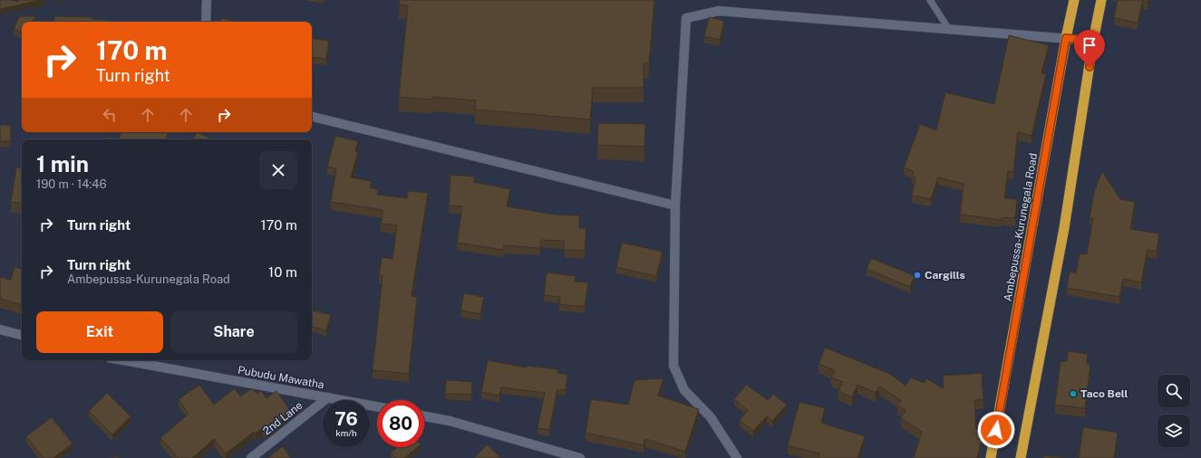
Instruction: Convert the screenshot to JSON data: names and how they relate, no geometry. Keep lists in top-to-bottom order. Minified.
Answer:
{"streets":{"highway":["Ambepussa-Kurunegala Road"],"street":["Pubudu Mawatha","2nd Lane"]},"crossings":[["Pubudu Mawatha","2nd Lane"]],"places":["Cargills","Taco Bell"],"page":{"turn":["170 m","Turn right"],"heading":["1 min","190 m · 14:46"],"list":[{"name":"Turn right","value":"170 m"},{"name":"Turn right","note":"Ambepussa-Kurunegala Road","value":"10 m"}],"buttons":["Exit","Share"],"speed":"76 km/h","limit":"80"}}
